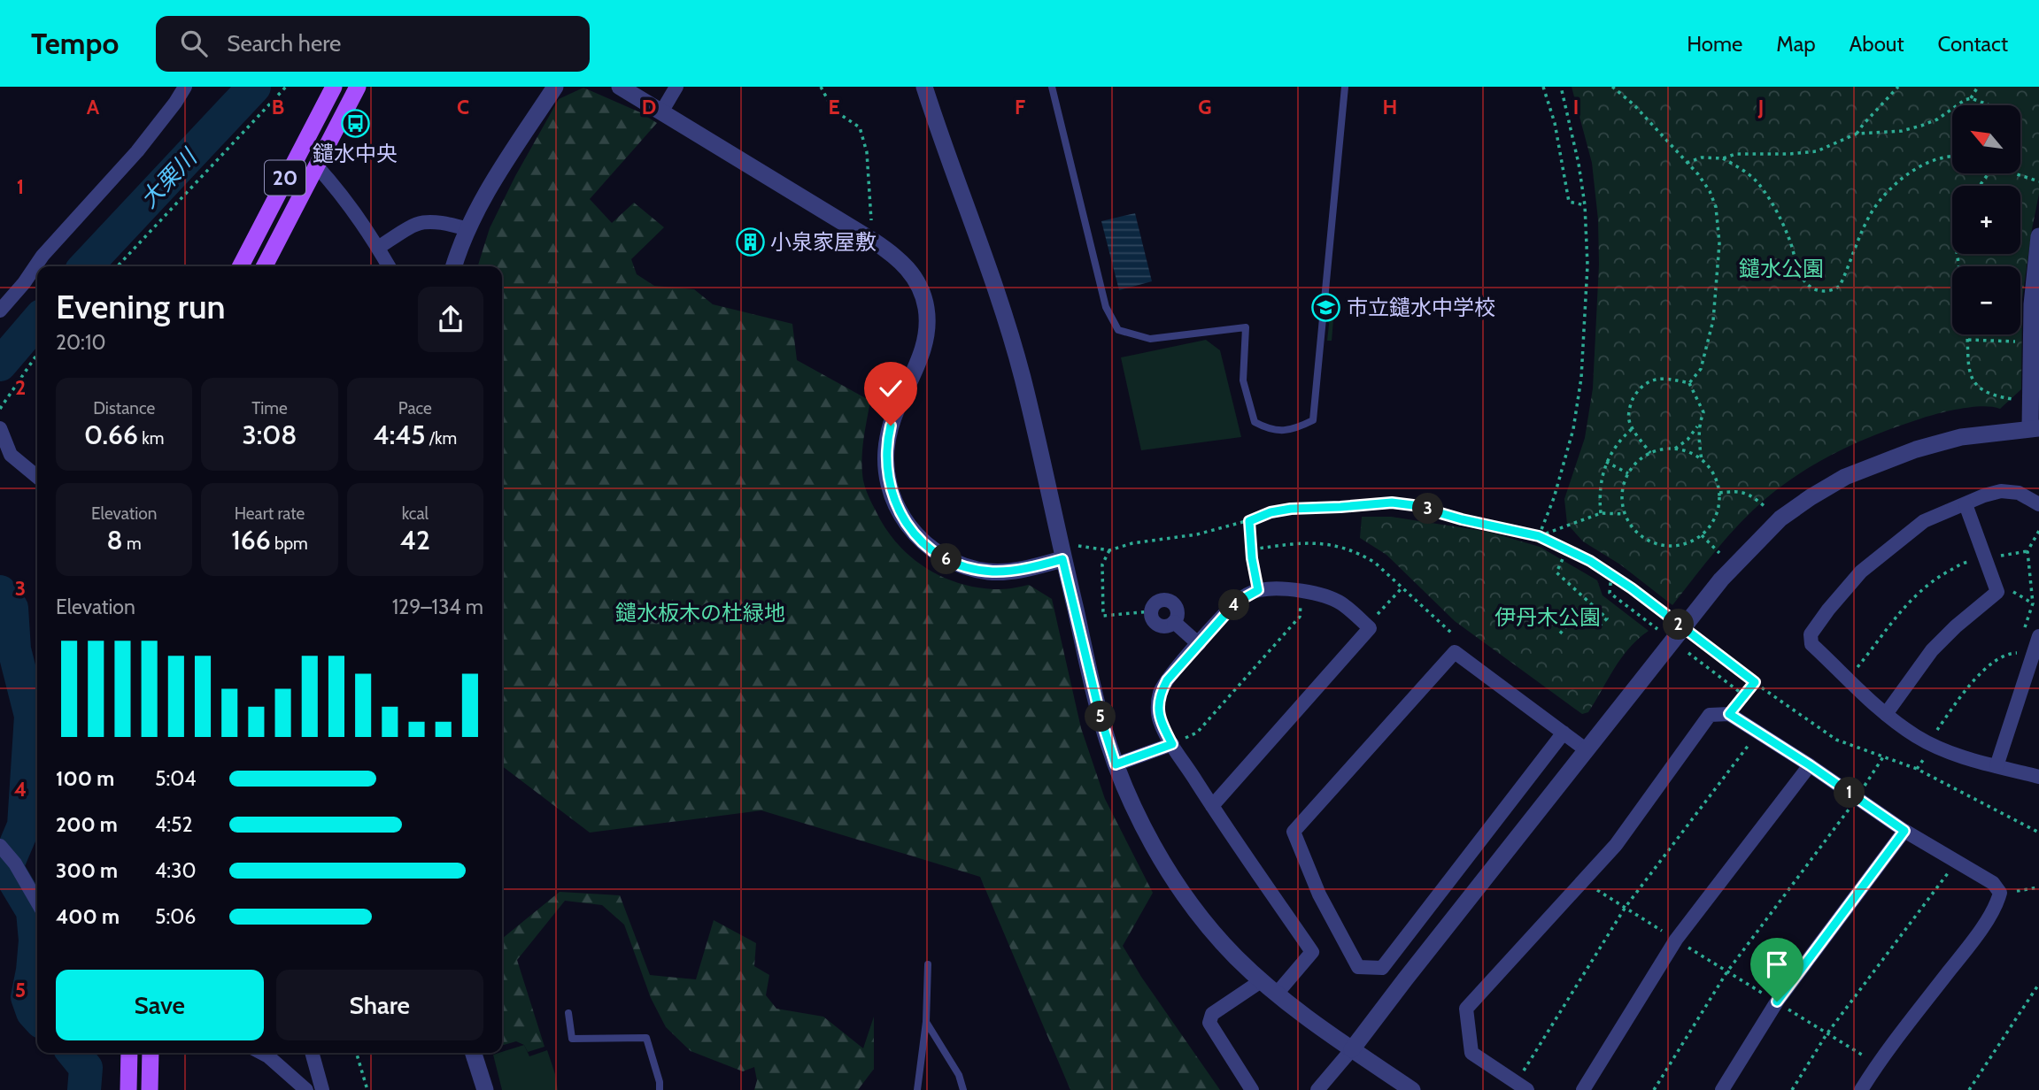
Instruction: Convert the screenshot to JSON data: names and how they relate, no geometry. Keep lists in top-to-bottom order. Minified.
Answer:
{"streets":{"main road":["20"]},"water":["大栗川"],"parks":["鑓水公園","鑓水板木の杜緑地","伊丹木公園"],"places":{"bus stop":["鑓水中央"],"building":["小泉家屋敷"],"school or university":["市立鑓水中学校"]},"north":"top left","page":{"header":"Tempo","search":"Search here","nav":["Home","Map","About","Contact"],"map_buttons":["+","−"],"heading":["Evening run","20:10"],"stats":[["Distance","0.66 km"],["Time","3:08"],["Pace","4:45 /km"],["Elevation","8 m"],["Heart rate","166 bpm"],["kcal","42"]],"pins":["3","6","4","2","5","1"],"chart":["Elevation","129–134 m"],"list":[{"name":"100 m","note":"5:04"},{"name":"200 m","note":"4:52"},{"name":"300 m","note":"4:30"},{"name":"400 m","note":"5:06"}],"buttons":["Save","Share"]},"grid":{"columns":["A","B","C","D","E","F","G","H","I","J"],"rows":["1","2","3","4","5"]}}
